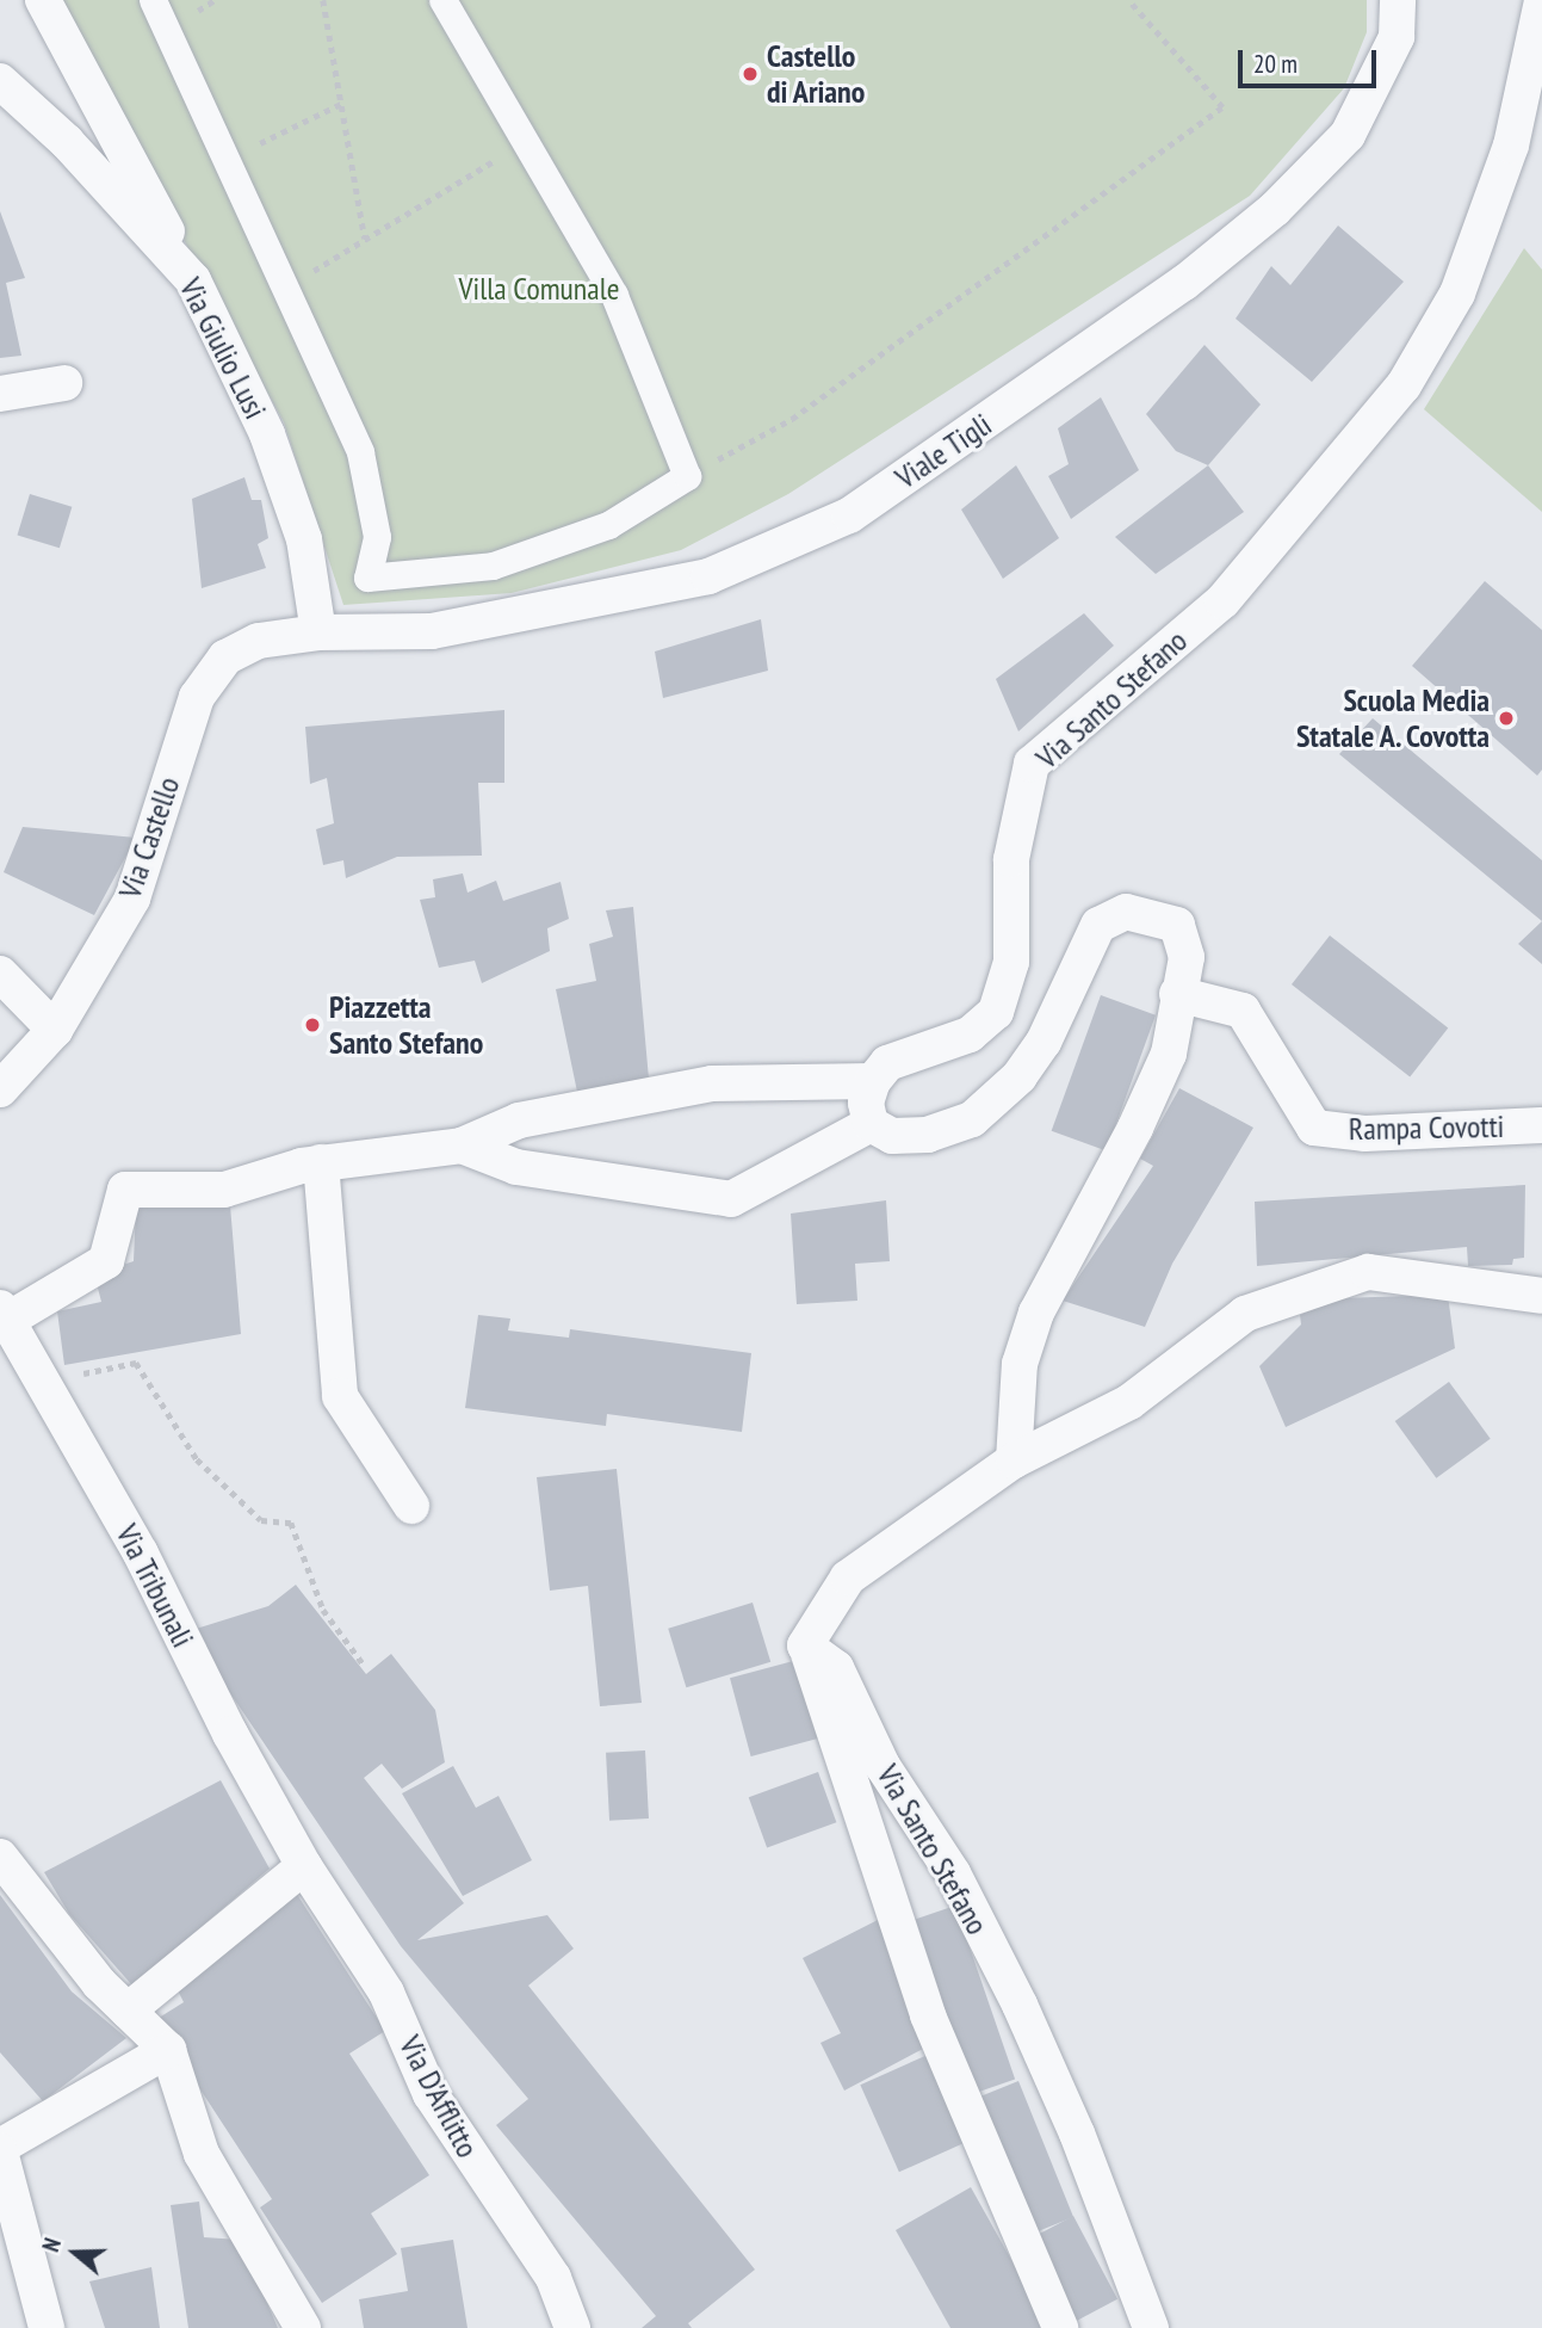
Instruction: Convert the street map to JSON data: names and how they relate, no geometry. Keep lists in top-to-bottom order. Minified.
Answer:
{"streets":{"street":["Via Giulio Lusi","Viale Tigli","Via Santo Stefano","Via Castello","Rampa Covotti","Via Tribunali","Via D'Afflitto"]},"crossings":[["Via Giulio Lusi","Viale Tigli"],["Via Giulio Lusi","Via Castello"],["Viale Tigli","Via Castello"],["Via Tribunali","Via D'Afflitto"]],"parks":["Villa Comunale"],"places":["Castello di Ariano","Scuola Media Statale A. Covotta","Piazzetta Santo Stefano"],"scale_bar":"20 m","north":"left"}
